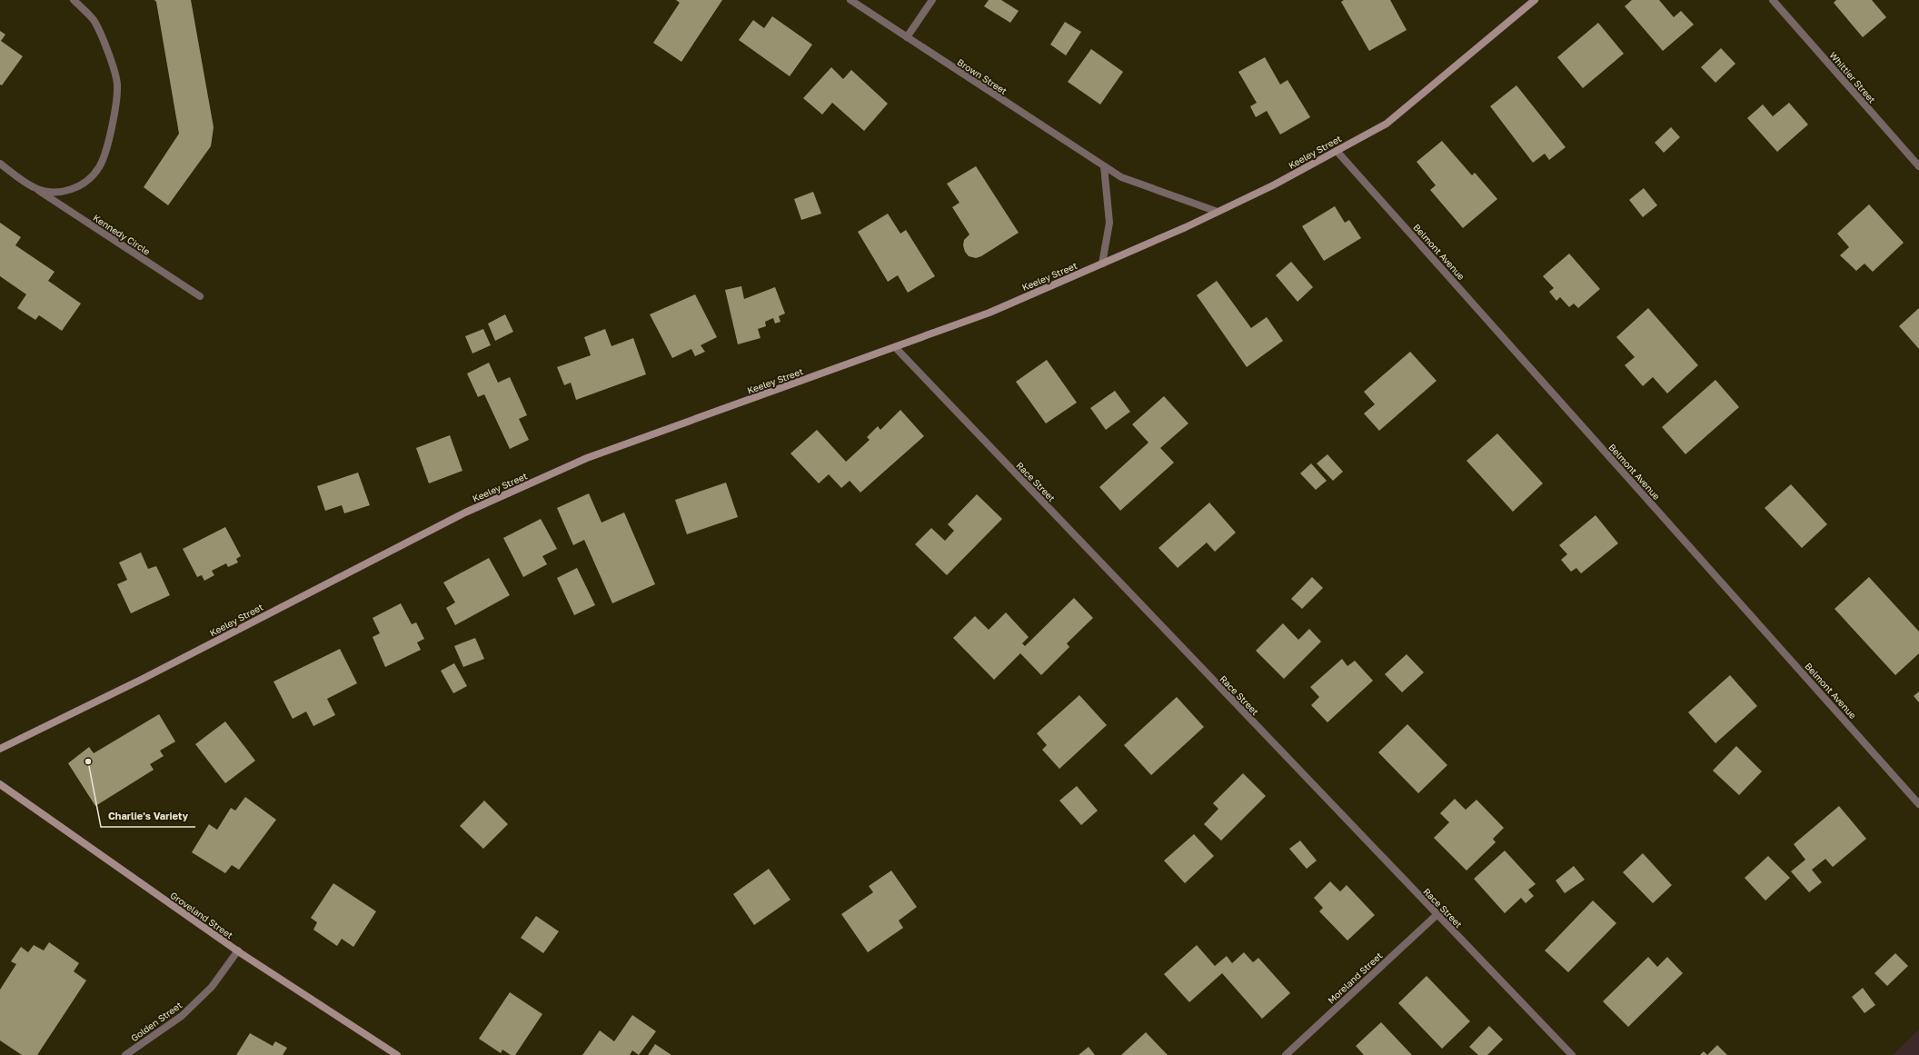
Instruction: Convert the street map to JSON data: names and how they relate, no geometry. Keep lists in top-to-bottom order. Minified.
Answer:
{"streets":{"street":["Brown Street","Whittier Street","Keeley Street","Kennedy Circle","Belmont Avenue","Race Street","Groveland Street","Moreland Street","Golden Street"]},"crossings":[["Brown Street","Keeley Street"],["Keeley Street","Belmont Avenue"],["Keeley Street","Race Street"],["Race Street","Moreland Street"],["Groveland Street","Golden Street"]],"places":["Charlie's Variety"]}
